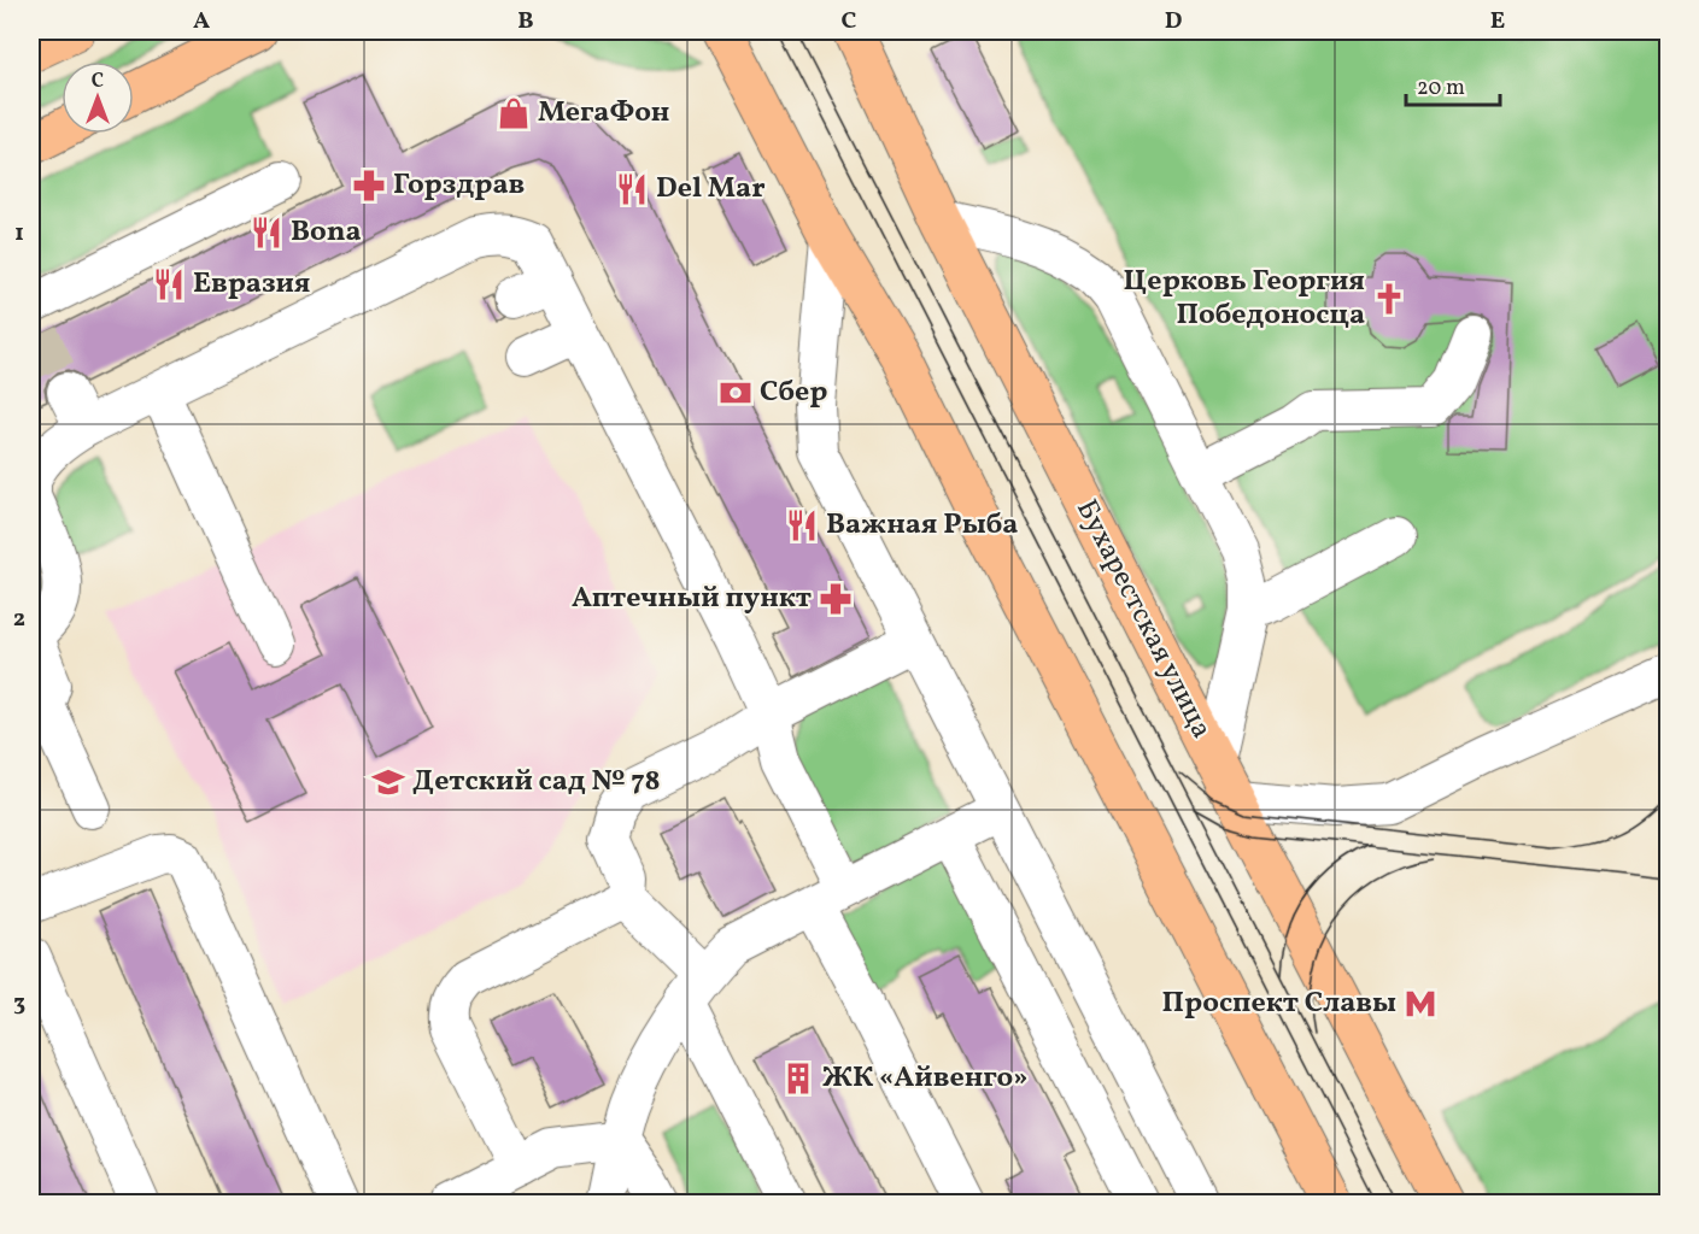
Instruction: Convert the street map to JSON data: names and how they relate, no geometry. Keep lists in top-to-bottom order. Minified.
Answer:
{"streets":{"main road":["Бухарестская улица"]},"places":{"shop":["МегаФон"],"pharmacy":["Горздрав","Аптечный пункт"],"restaurant":["Del Mar","Bona","Евразия","Важная Рыба"],"church":["Церковь Георгия Победоносца"],"bank":["Сбер"],"school or university":["Детский сад № 78"],"metro station":["Проспект Славы"],"building":["ЖК «Айвенго»"]},"scale_bar":"20 m","north":"top","grid":{"columns":["A","B","C","D","E"],"rows":["1","2","3"]}}
